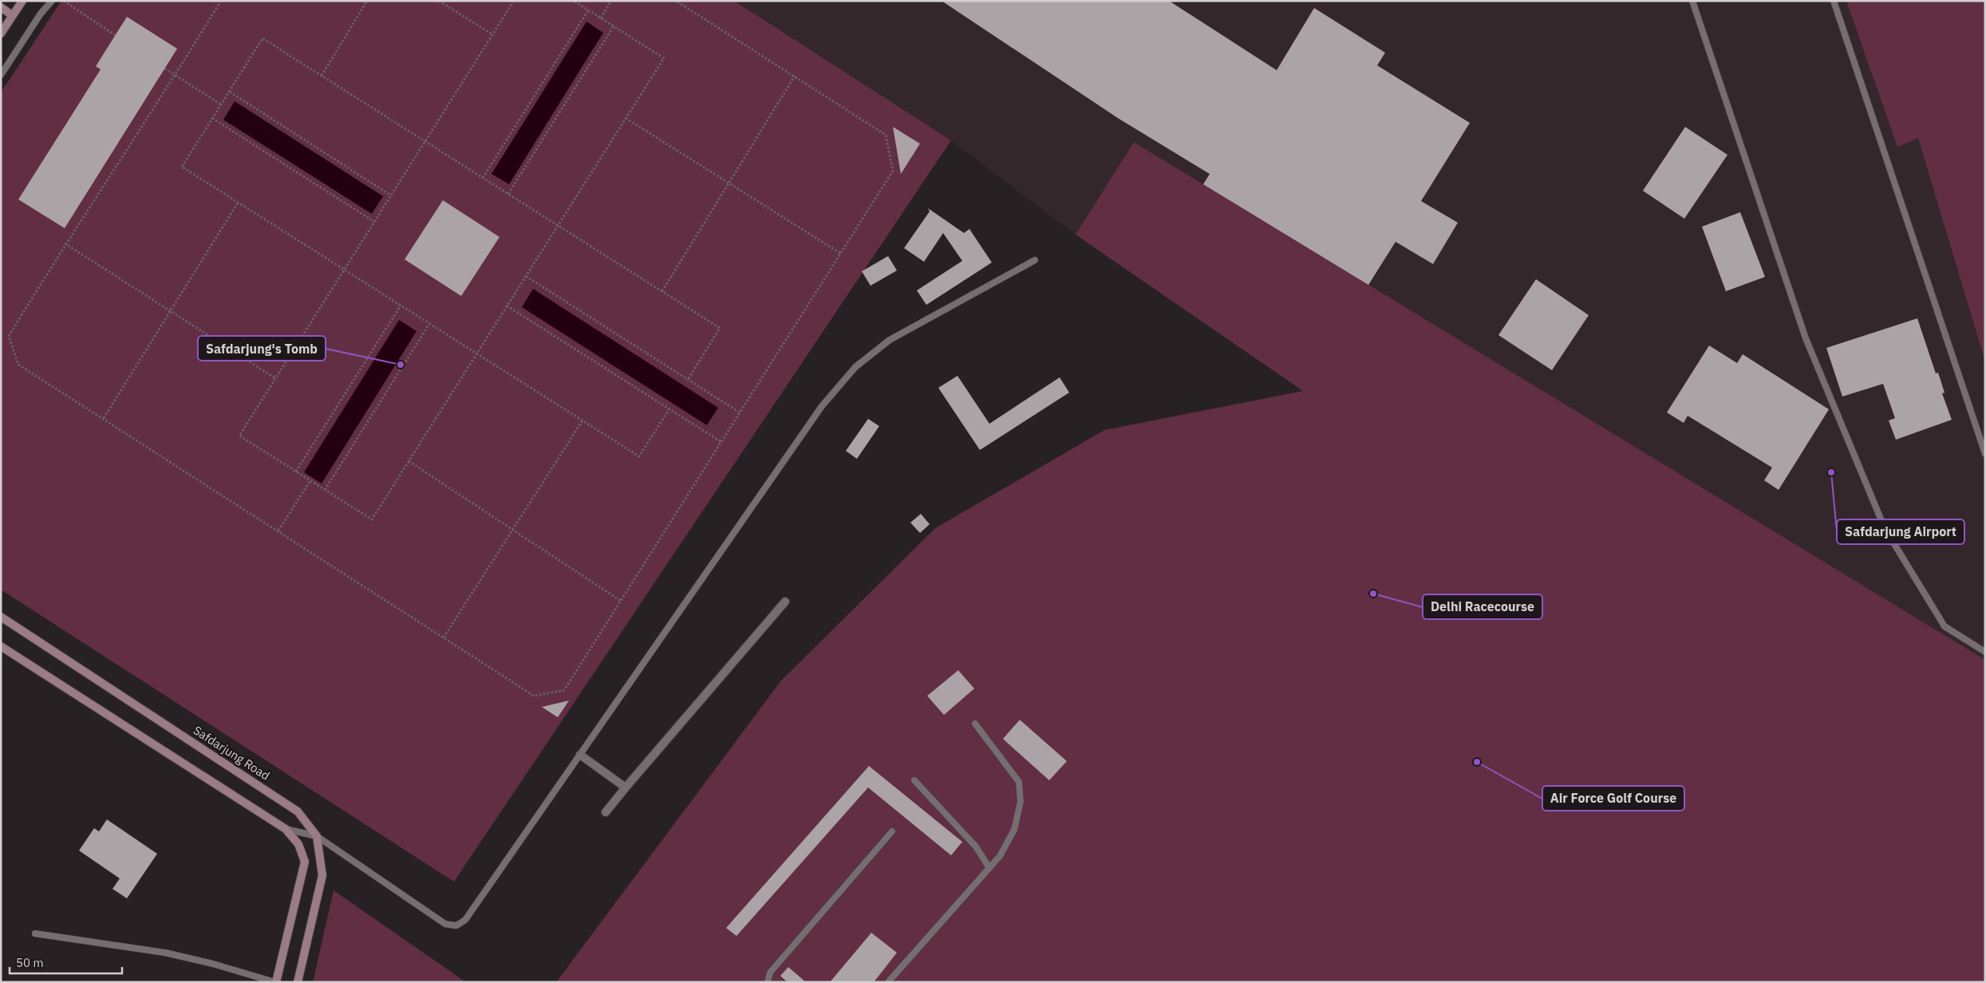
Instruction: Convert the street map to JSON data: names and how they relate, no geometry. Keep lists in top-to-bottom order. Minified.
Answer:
{"streets":{"main road":["Safdarjung Road"]},"places":["Safdarjung's Tomb","Safdarjung Airport","Delhi Racecourse","Air Force Golf Course"],"scale_bar":"50 m"}
